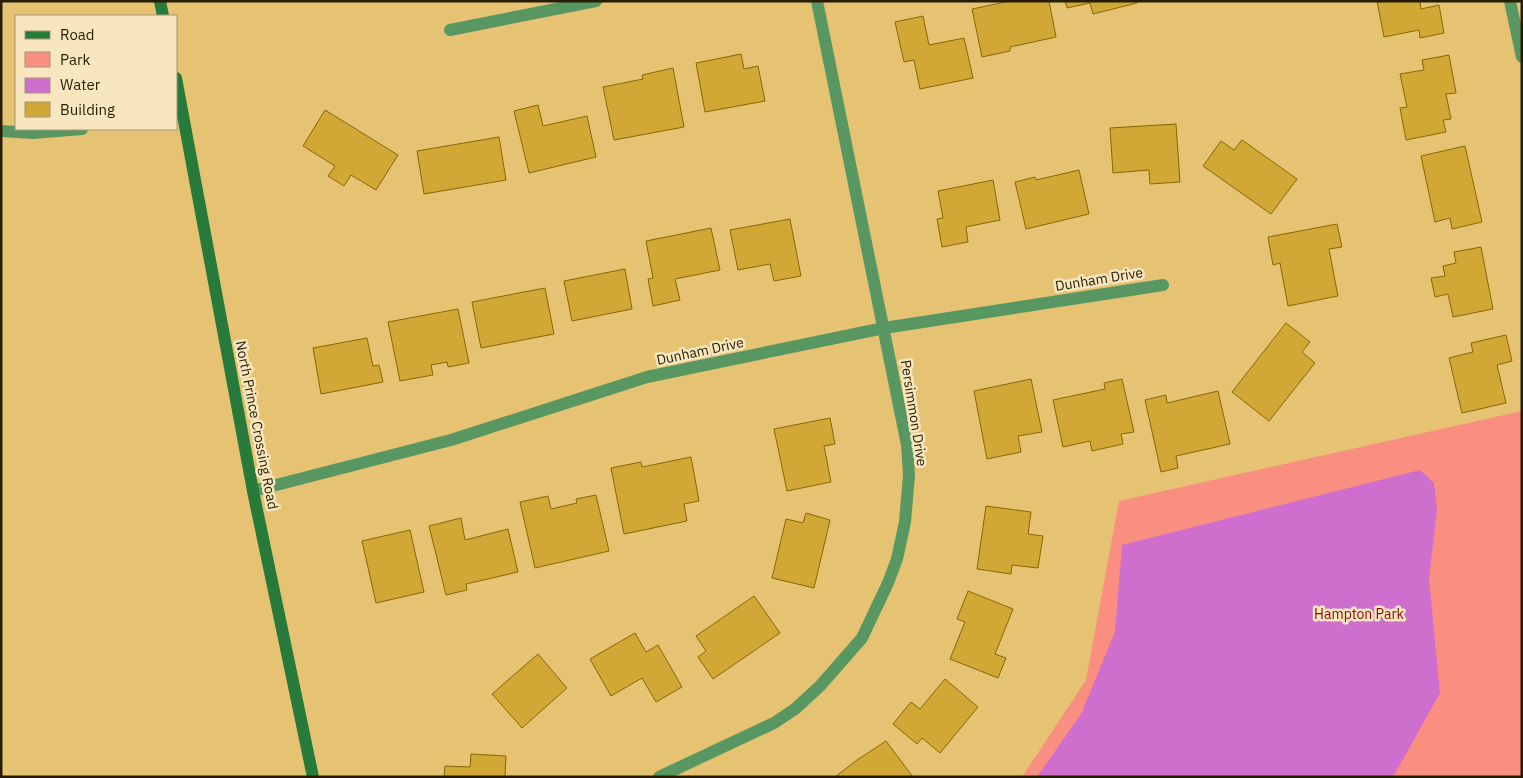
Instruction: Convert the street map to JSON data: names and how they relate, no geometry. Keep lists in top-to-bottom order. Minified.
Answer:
{"streets":{"street":["Dunham Drive","Persimmon Drive","North Prince Crossing Road"]},"crossings":[["Dunham Drive","Persimmon Drive"],["Dunham Drive","North Prince Crossing Road"]],"parks":["Hampton Park"],"legend":["Road","Park","Water","Building"]}
